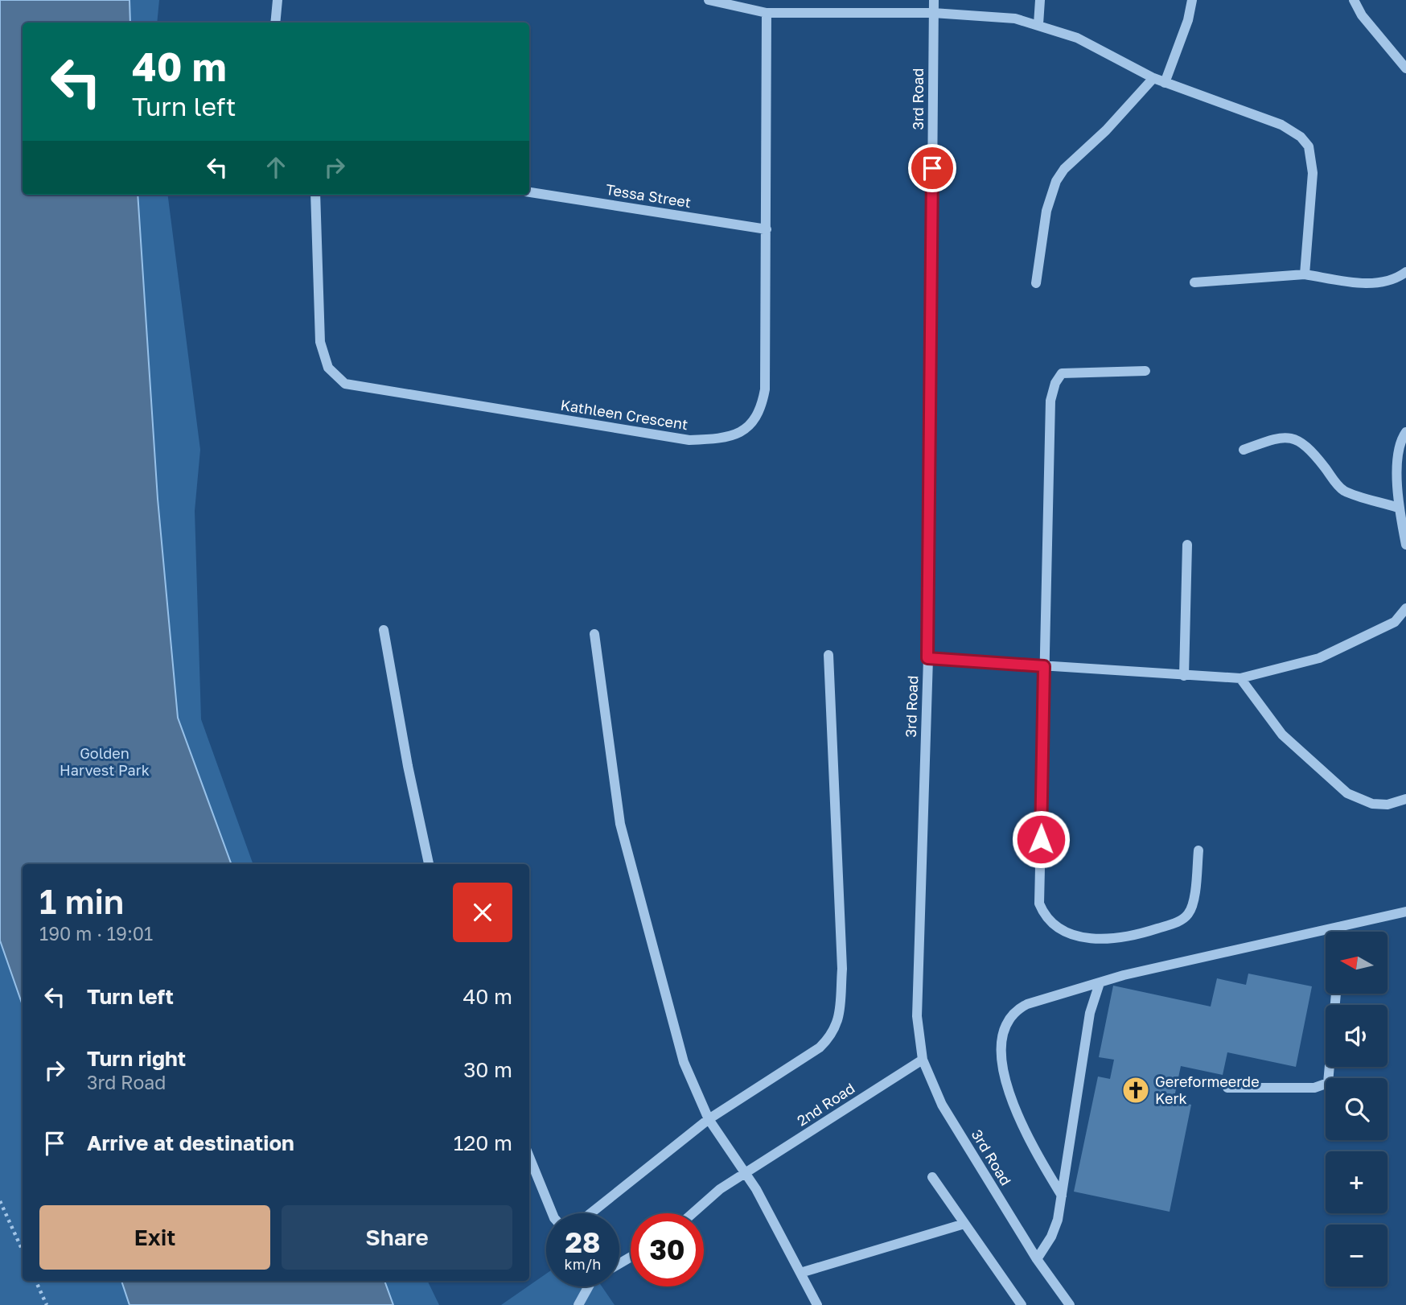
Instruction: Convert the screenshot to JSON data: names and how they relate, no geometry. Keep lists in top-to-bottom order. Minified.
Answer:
{"streets":{"street":["3rd Road","Tessa Street","Kathleen Crescent","2nd Road"]},"crossings":[["3rd Road","2nd Road"],["Tessa Street","Kathleen Crescent"]],"parks":["Golden Harvest Park"],"places":{"church":["Gereformeerde Kerk"]},"north":"left","page":{"turn":["40 m","Turn left"],"heading":["1 min","190 m · 19:01"],"map_buttons":["+","−"],"list":[{"name":"Turn left","value":"40 m"},{"name":"Turn right","note":"3rd Road","value":"30 m"},{"name":"Arrive at destination","value":"120 m"}],"buttons":["Exit","Share"],"speed":"28 km/h","limit":"30"}}
